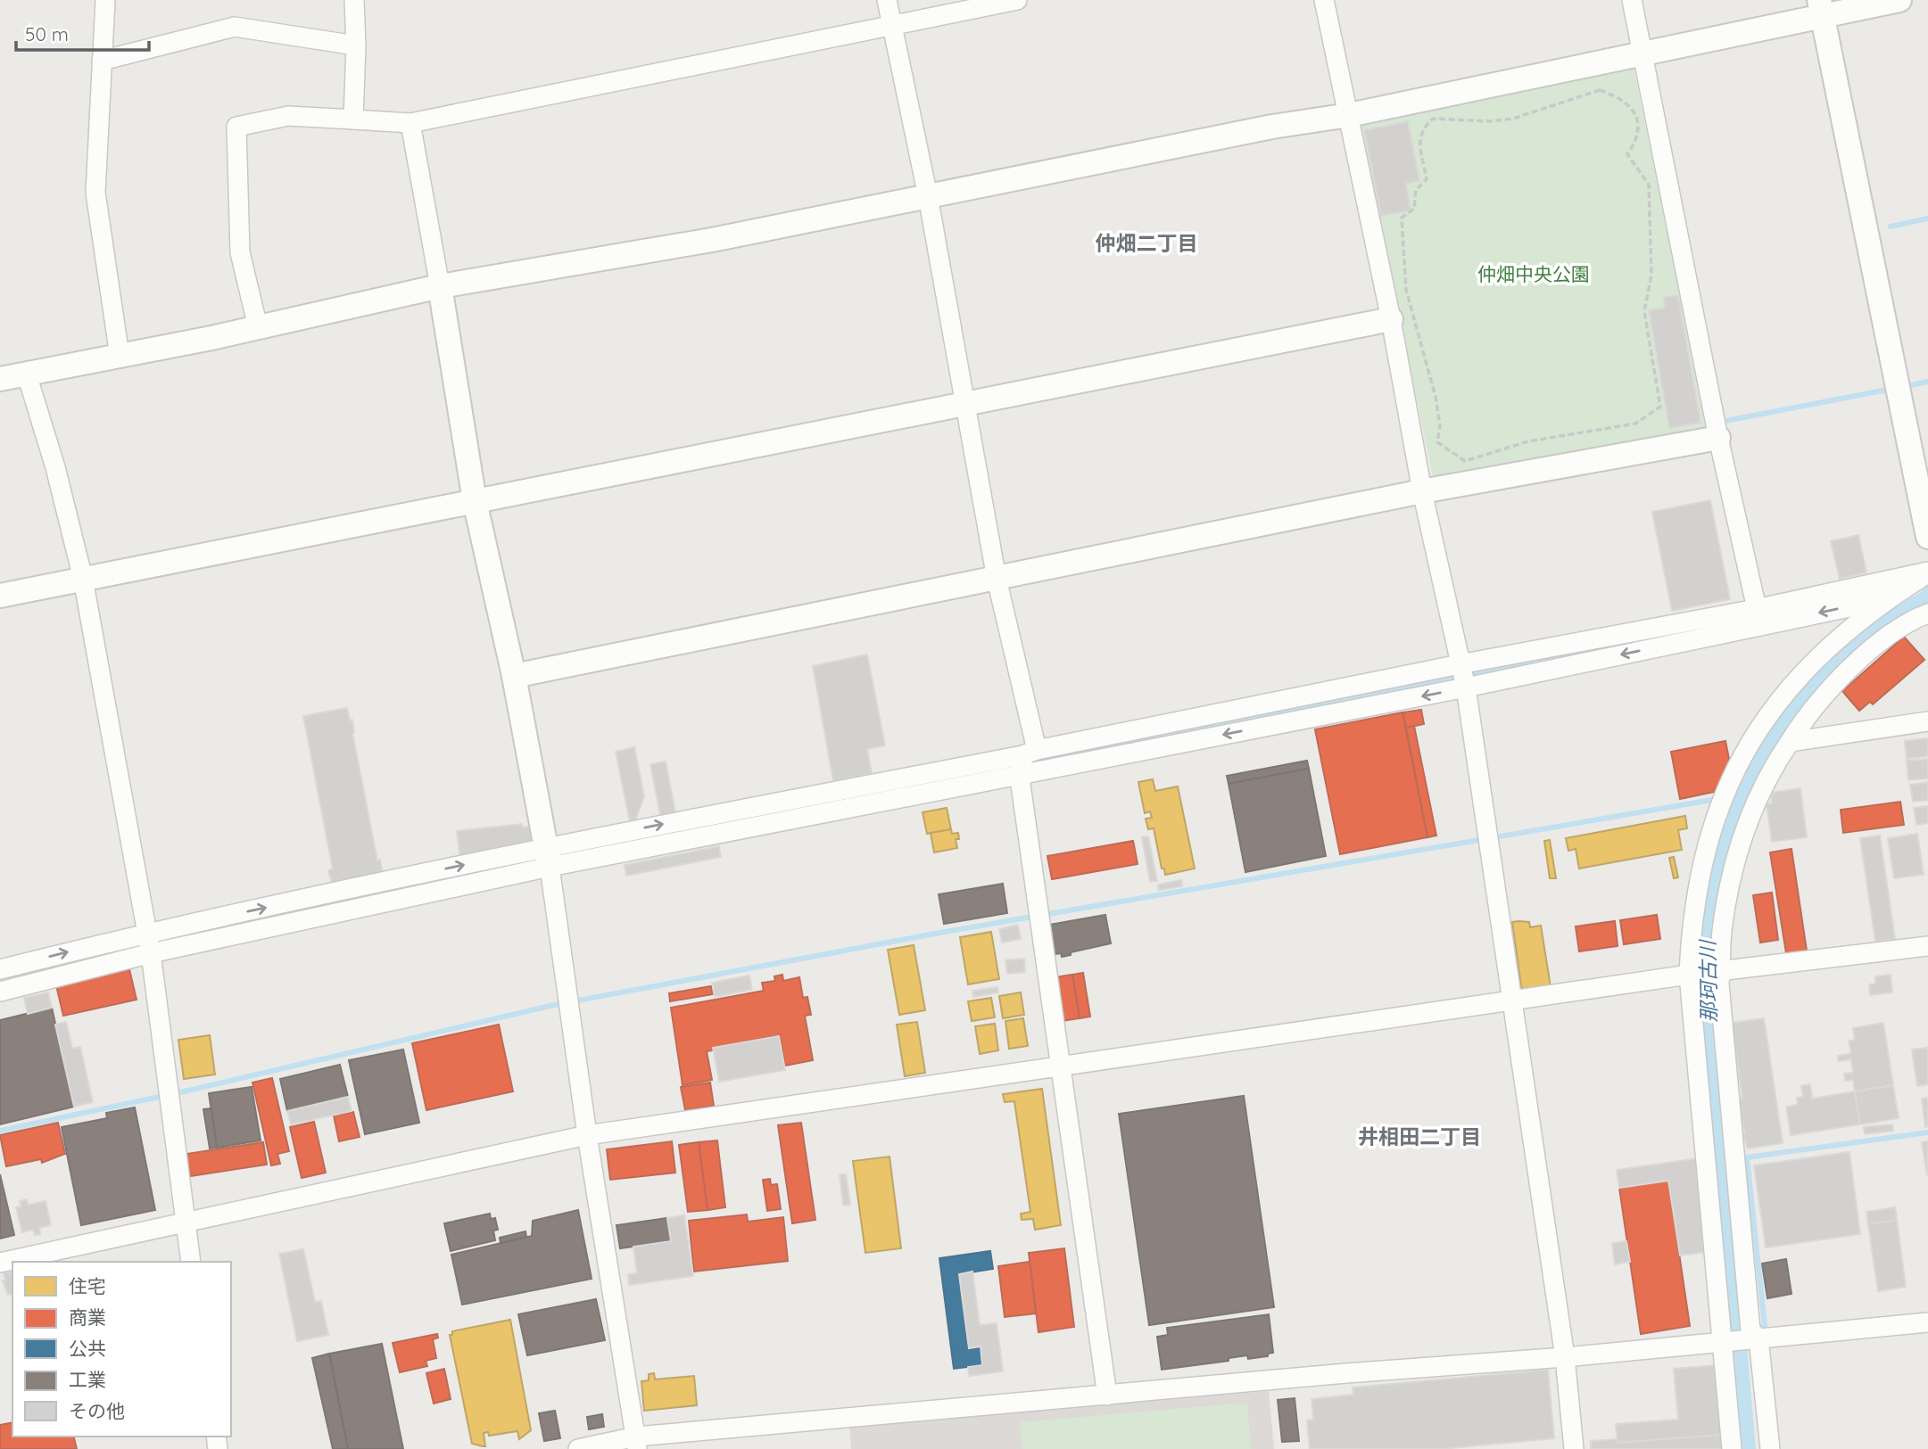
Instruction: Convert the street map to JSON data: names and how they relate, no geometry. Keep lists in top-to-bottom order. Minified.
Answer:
{"districts":["仲畑二丁目","井相田二丁目"],"water":["那珂古川"],"parks":["仲畑中央公園"],"legend":["住宅","商業","公共","工業","その他"],"scale_bar":"50 m"}
